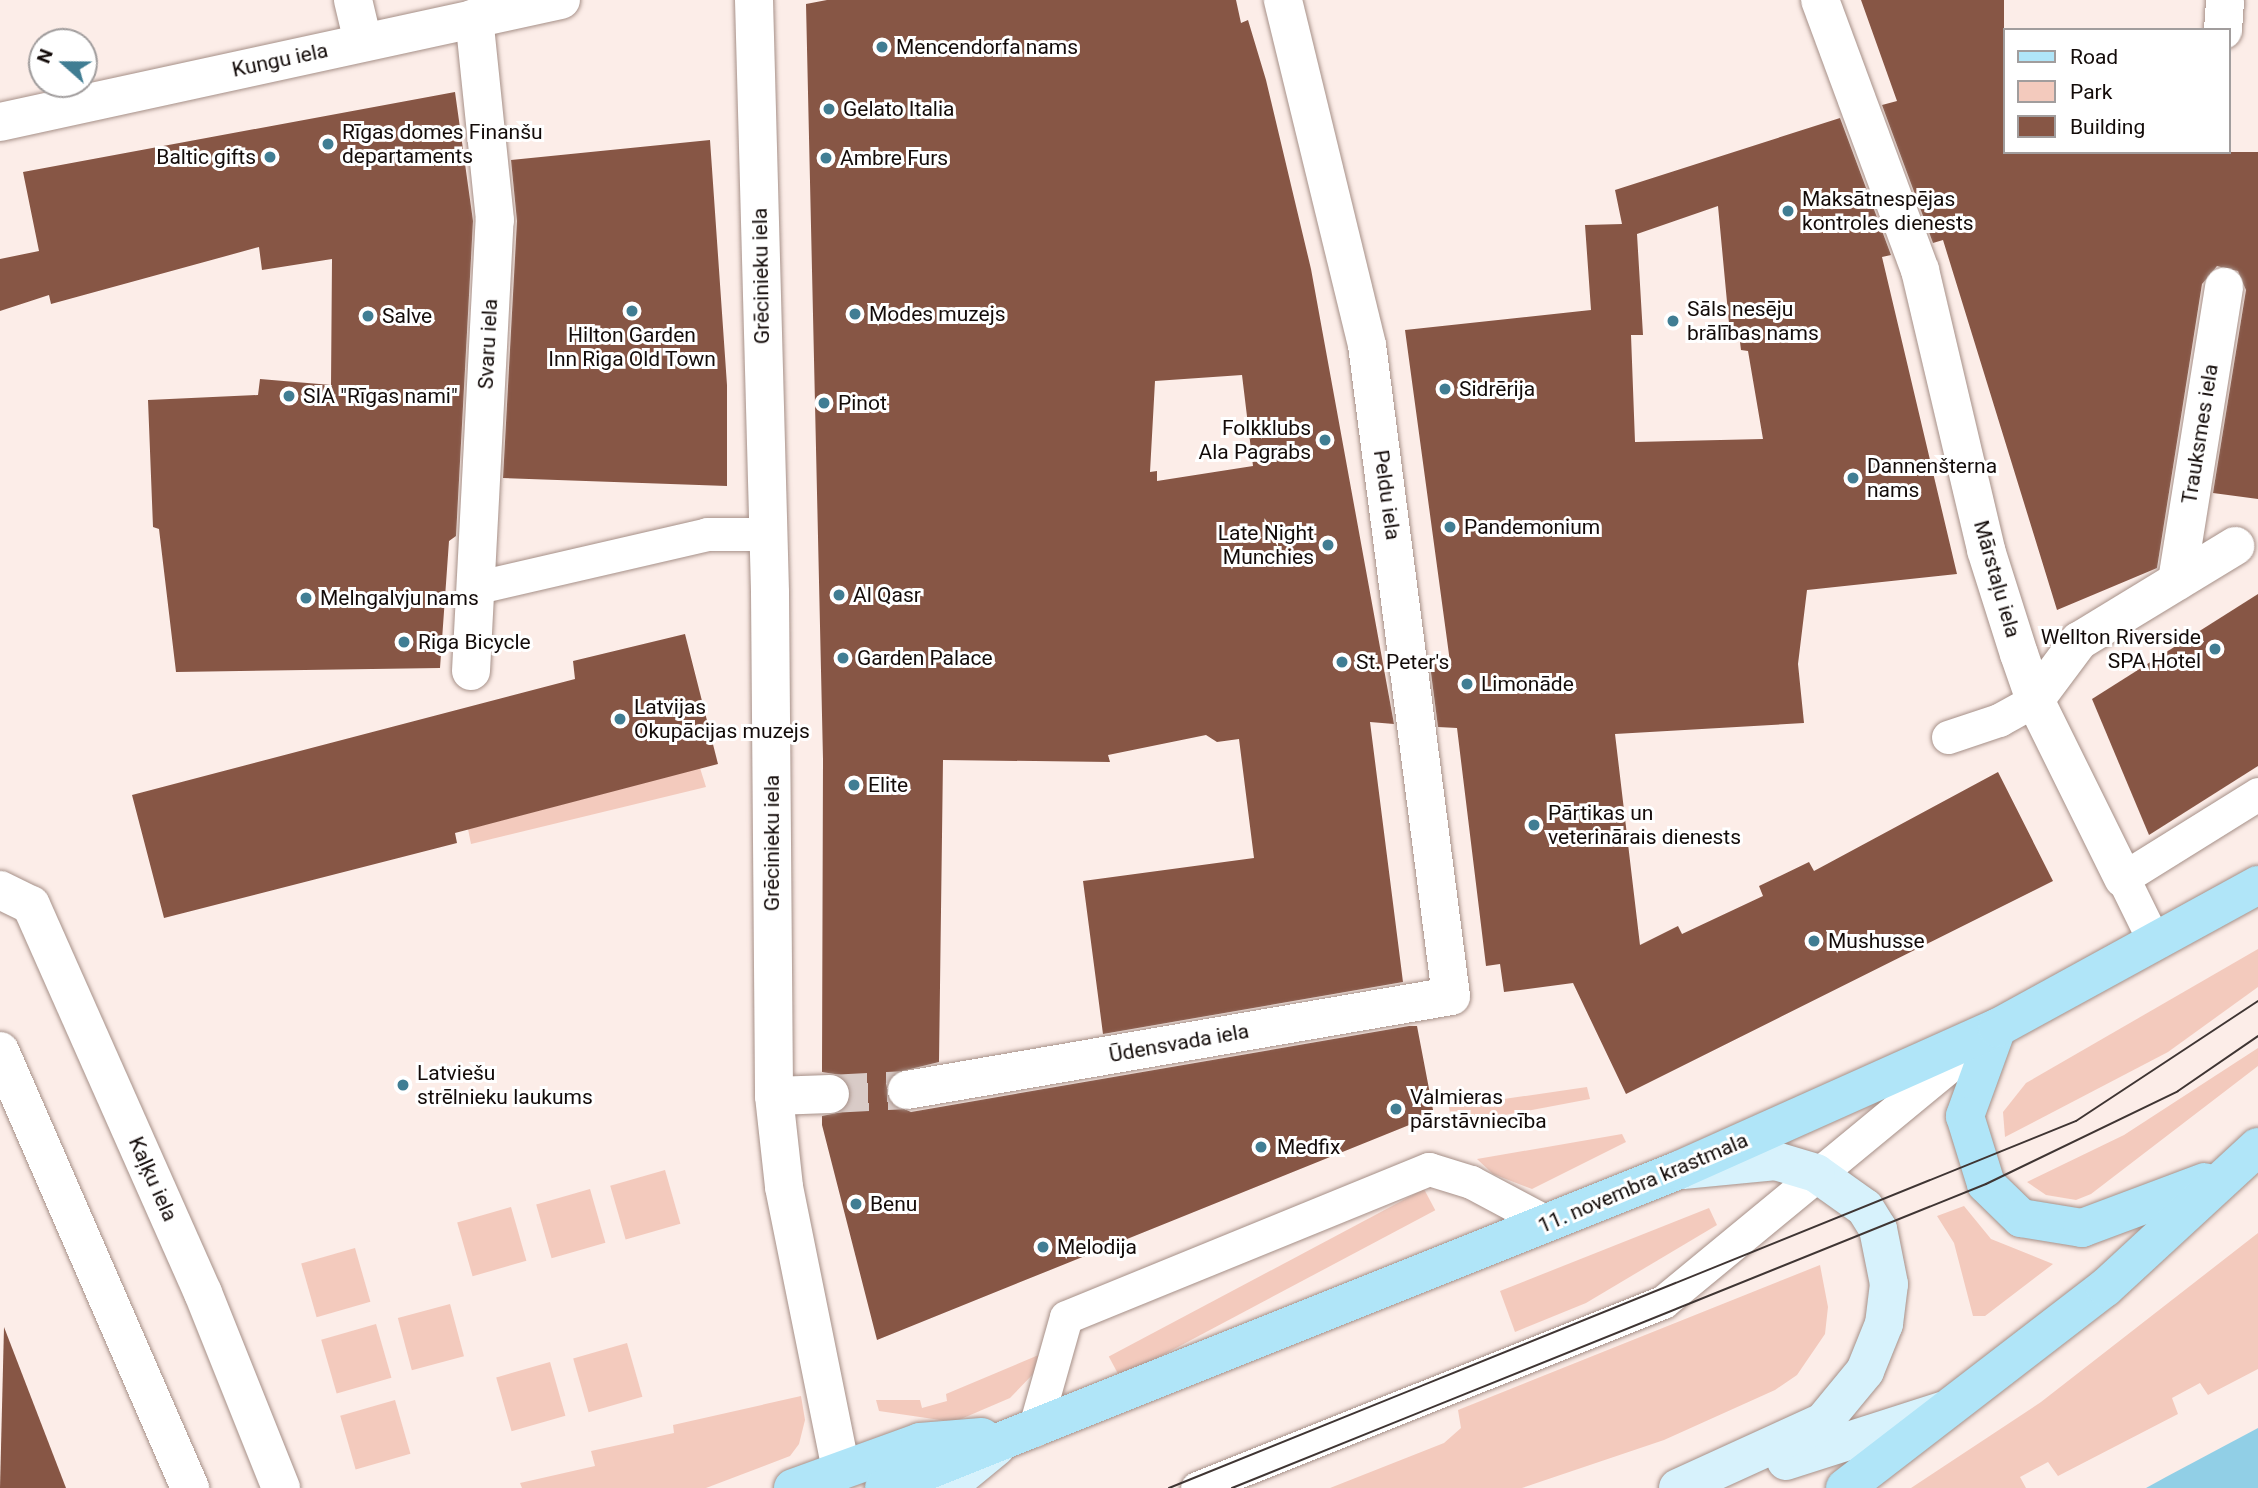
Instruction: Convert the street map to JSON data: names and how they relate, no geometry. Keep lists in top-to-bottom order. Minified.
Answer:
{"streets":{"main road":["11. novembra krastmala"],"street":["Kungu iela","Grēcinieku iela","Svaru iela","Trauksmes iela","Peldu iela","Mārstaļu iela","Ūdensvada iela","Kaļķu iela"]},"crossings":[["Kungu iela","Svaru iela"],["Grēcinieku iela","11. novembra krastmala"],["Peldu iela","Ūdensvada iela"],["Mārstaļu iela","11. novembra krastmala"]],"places":["Mencendorfa nams","Gelato Italia","Rīgas domes Finanšu departaments","Baltic gifts","Ambre Furs","Maksātnespējas kontroles dienests","Hilton Garden Inn Riga Old Town","Modes muzejs","Salve","Sāls nesēju brālības nams","Sidrērija","SIA \"Rīgas nami\"","Pinot","Folkklubs Ala Pagrabs","Dannenšterna nams","Pandemonium","Late Night Munchies","Al Qasr","Melngalvju nams","Riga Bicycle","Wellton Riverside SPA Hotel","Garden Palace","St. Peter's","Limonāde","Latvijas Okupācijas muzejs","Elite","Pārtikas un veterinārais dienests","Mushusse","Latviešu strēlnieku laukums","Valmieras pārstāvniecība","Medfix","Benu","Melodija"],"legend":["Road","Park","Building"],"north":"left"}
